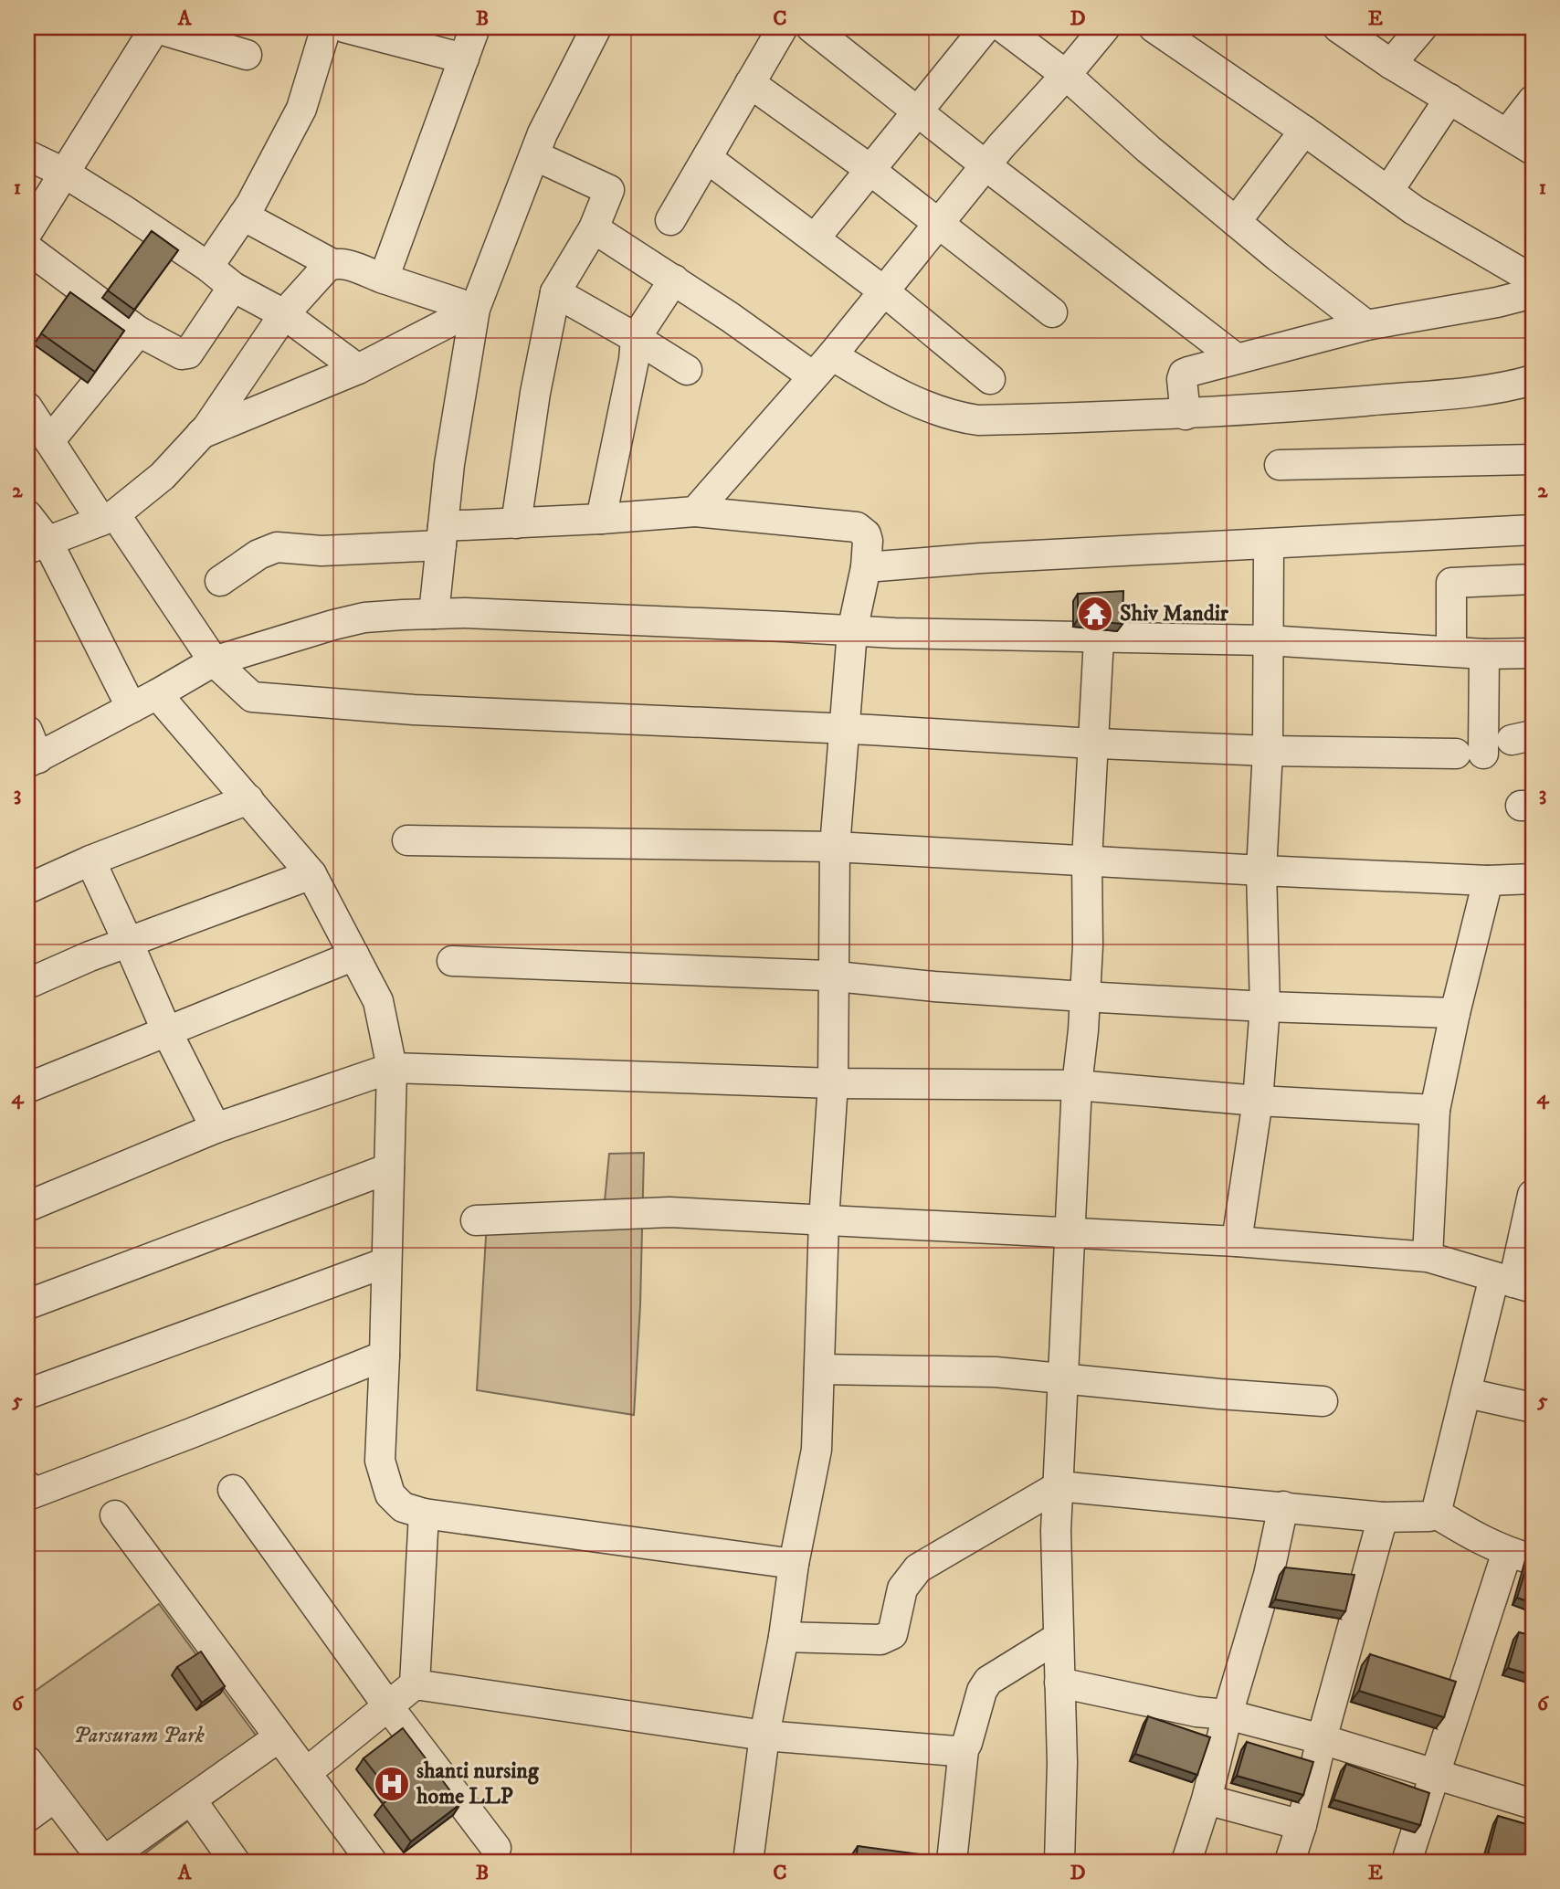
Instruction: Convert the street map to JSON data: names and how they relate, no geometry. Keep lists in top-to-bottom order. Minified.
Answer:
{"parks":["Parsuram Park"],"places":{"temple":["Shiv Mandir"],"hospital":["shanti nursing home LLP"]},"grid":{"columns":["A","B","C","D","E"],"rows":["1","2","3","4","5","6"]}}
